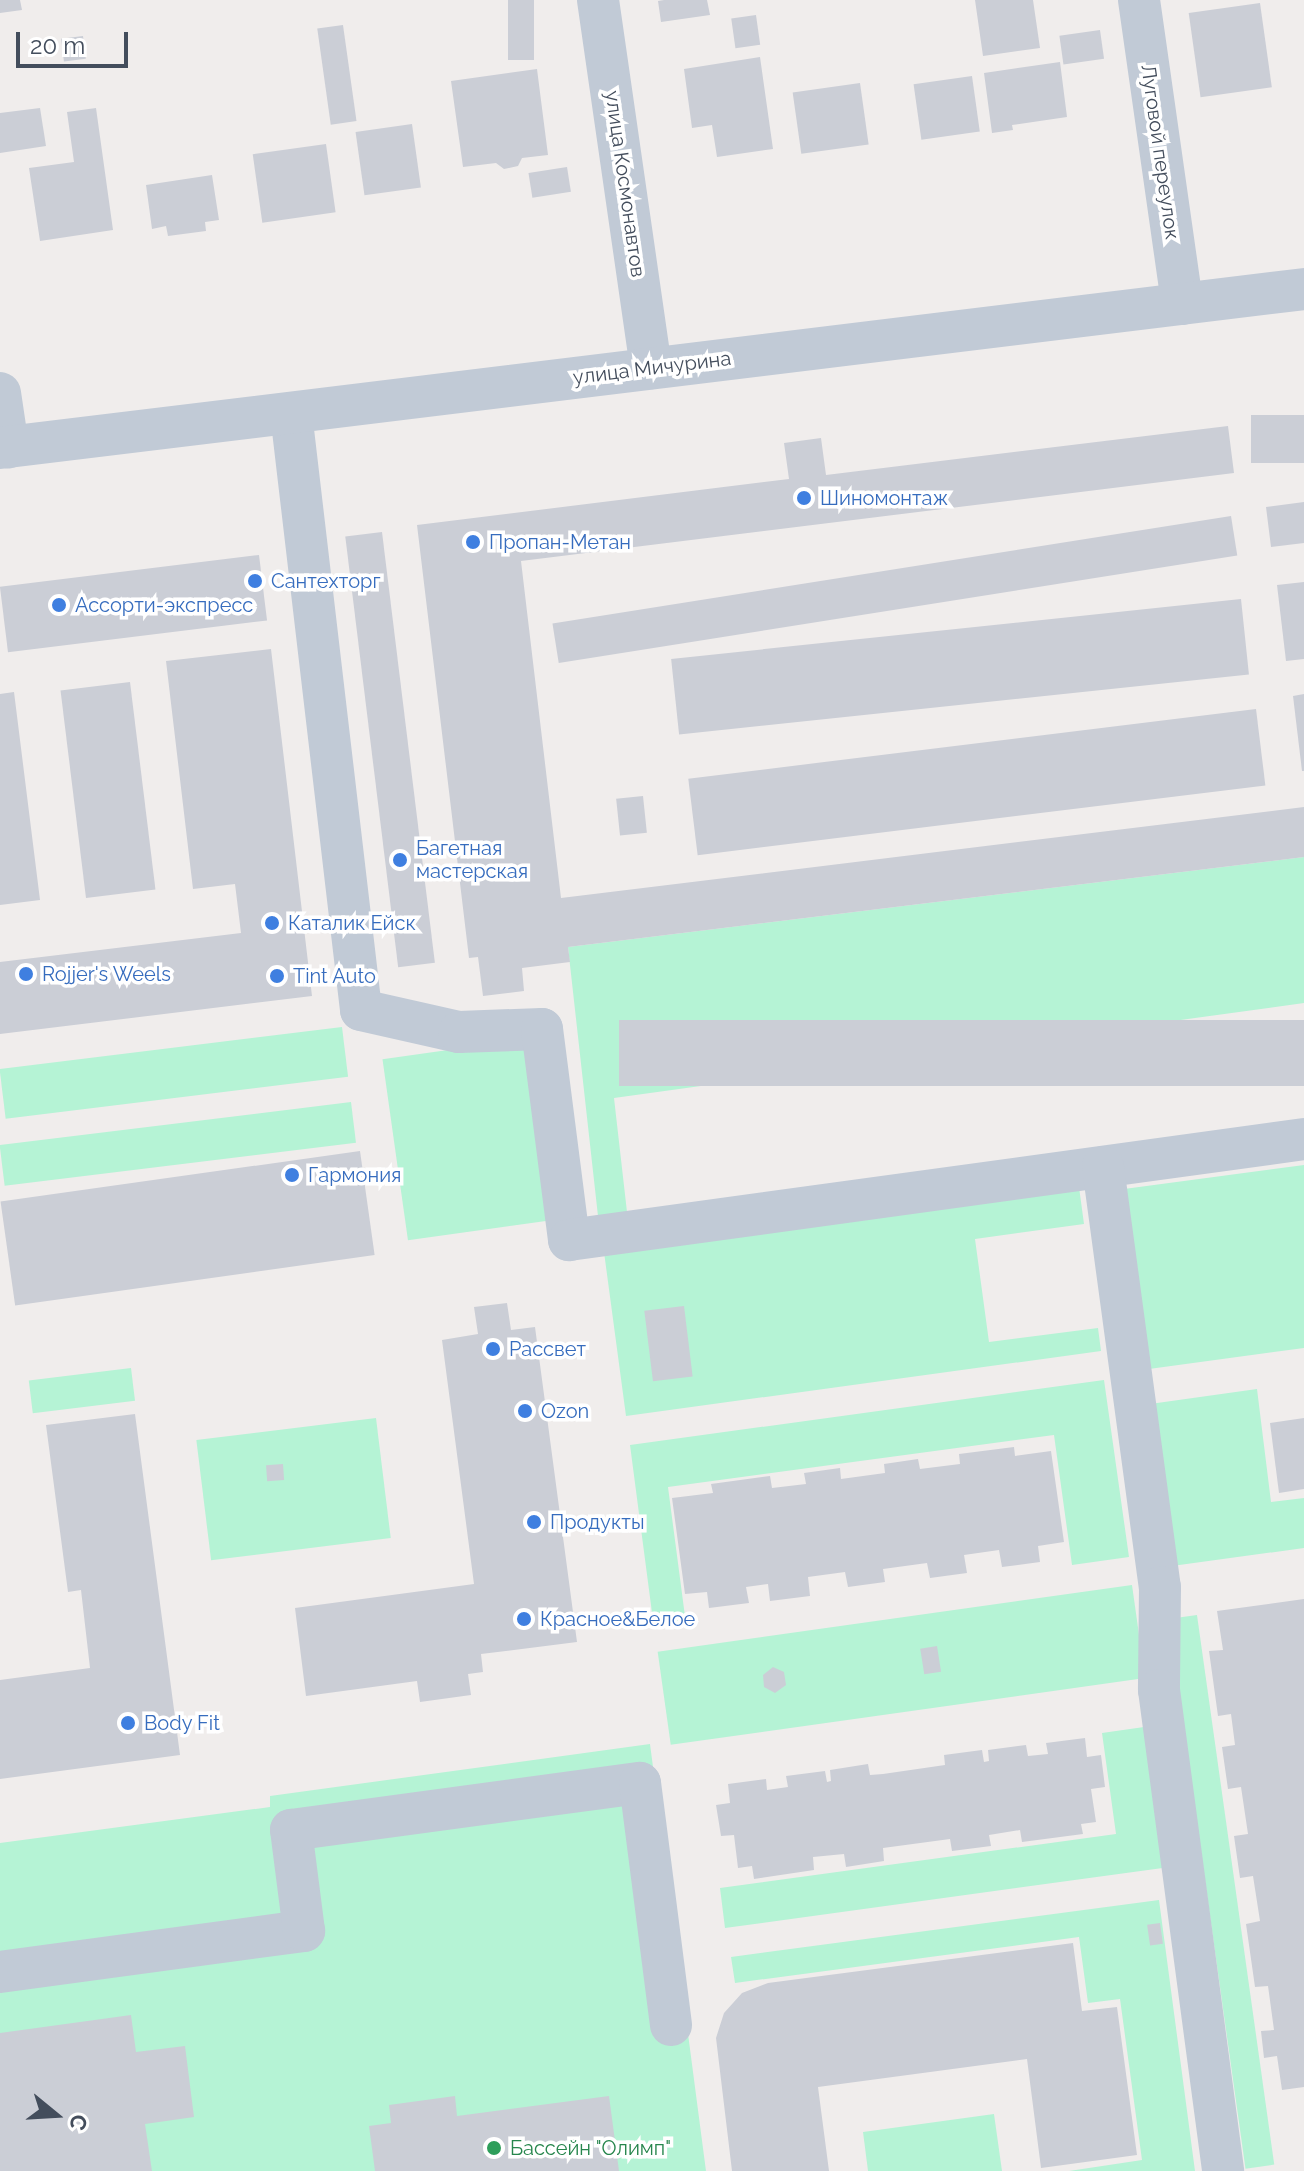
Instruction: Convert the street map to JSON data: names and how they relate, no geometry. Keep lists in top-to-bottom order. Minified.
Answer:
{"streets":{"street":["Луговой переулок","улица Космонавтов","улица Мичурина"]},"crossings":[["Луговой переулок","улица Мичурина"],["улица Космонавтов","улица Мичурина"]],"places":["Шиномонтаж","Пропан-Метан","Сантехторг","Ассорти-экспресс","Багетная мастерская","Каталик Ейск","Rojjer's Weels","Tint Auto","Гармония","Рассвет","Ozon","Продукты","Красное&Белое","Body Fit","Бассейн \"Олимп\""],"scale_bar":"20 m","north":"right"}
